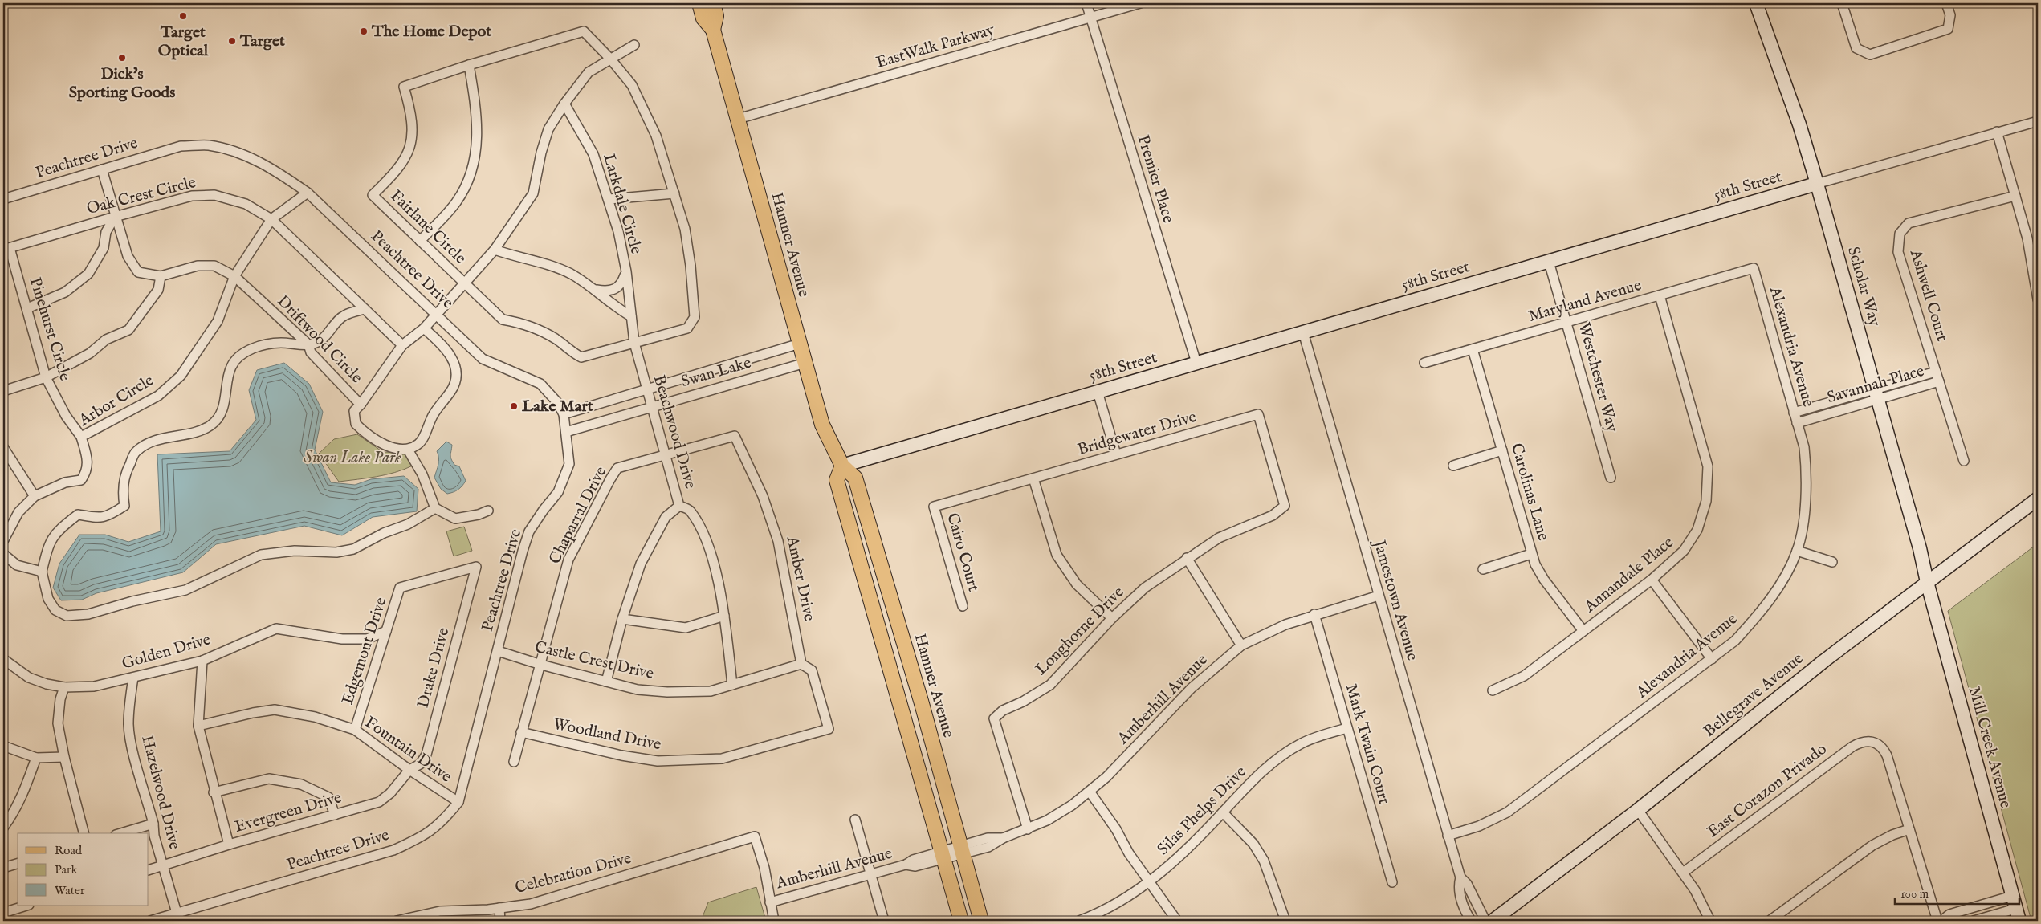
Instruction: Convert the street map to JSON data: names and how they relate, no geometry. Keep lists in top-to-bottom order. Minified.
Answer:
{"streets":{"main road":["Hamner Avenue"],"street":["EastWalk Parkway","Peachtree Drive","Premier Place","58th Street","Oak Crest Circle","Larkdale Circle","Fairlane Circle","Scholar Way","Ashwell Court","Maryland Avenue","Pinehurst Circle","Driftwood Circle","Alexandria Avenue","Swan Lake","Westchester Way","Savannah Place","Arbor Circle","Beachwood Drive","Bridgewater Drive","Carolinas Lane","Chaparral Drive","Cairo Court","Annandale Place","Amber Drive","Jamestown Avenue","Longhorne Drive","Edgemont Drive","Golden Drive","Castle Crest Drive","Drake Drive","Bellegrave Avenue","Amberhill Avenue","Woodland Drive","Mark Twain Court","Mill Creek Avenue","Fountain Drive","East Corazon Privado","Hazelwood Drive","Silas Phelps Drive","Evergreen Drive","Celebration Drive"]},"crossings":[["EastWalk Parkway","Premier Place"],["EastWalk Parkway","Hamner Avenue"],["Peachtree Drive","Driftwood Circle"],["Peachtree Drive","Swan Lake"],["Peachtree Drive","Arbor Circle"],["Peachtree Drive","Castle Crest Drive"],["Peachtree Drive","Fountain Drive"],["Peachtree Drive","Hazelwood Drive"],["Premier Place","58th Street"],["58th Street","Hamner Avenue"],["58th Street","Scholar Way"],["58th Street","Westchester Way"],["58th Street","Jamestown Avenue"],["Oak Crest Circle","Pinehurst Circle"],["Oak Crest Circle","Driftwood Circle"],["Oak Crest Circle","Arbor Circle"],["Larkdale Circle","Fairlane Circle"],["Larkdale Circle","Beachwood Drive"],["Fairlane Circle","Beachwood Drive"],["Hamner Avenue","Swan Lake"],["Hamner Avenue","Amberhill Avenue"],["Scholar Way","Savannah Place"],["Scholar Way","Bellegrave Avenue"],["Scholar Way","Mill Creek Avenue"],["Ashwell Court","Savannah Place"],["Maryland Avenue","Alexandria Avenue"],["Maryland Avenue","Westchester Way"],["Maryland Avenue","Carolinas Lane"],["Maryland Avenue","Annandale Place"],["Pinehurst Circle","Arbor Circle"],["Driftwood Circle","Arbor Circle"],["Alexandria Avenue","Savannah Place"],["Alexandria Avenue","Jamestown Avenue"],["Swan Lake","Beachwood Drive"],["Beachwood Drive","Chaparral Drive"],["Beachwood Drive","Castle Crest Drive"],["Bridgewater Drive","Cairo Court"],["Bridgewater Drive","Longhorne Drive"],["Carolinas Lane","Annandale Place"],["Chaparral Drive","Amber Drive"],["Chaparral Drive","Castle Crest Drive"],["Chaparral Drive","Woodland Drive"],["Amber Drive","Castle Crest Drive"],["Amber Drive","Woodland Drive"],["Jamestown Avenue","Amberhill Avenue"],["Longhorne Drive","Amberhill Avenue"],["Edgemont Drive","Golden Drive"],["Edgemont Drive","Drake Drive"],["Edgemont Drive","Fountain Drive"],["Golden Drive","Hazelwood Drive"],["Castle Crest Drive","Woodland Drive"],["Drake Drive","Fountain Drive"],["Drake Drive","Evergreen Drive"],["Bellegrave Avenue","Mill Creek Avenue"],["Amberhill Avenue","Mark Twain Court"],["Amberhill Avenue","Celebration Drive"],["Mark Twain Court","Silas Phelps Drive"],["Fountain Drive","Evergreen Drive"],["Hazelwood Drive","Evergreen Drive"]],"parks":["Swan Lake Park"],"places":["Target Optical","The Home Depot","Target","Dick's Sporting Goods","Lake Mart"],"legend":["Road","Park","Water"],"scale_bar":"100 m"}
